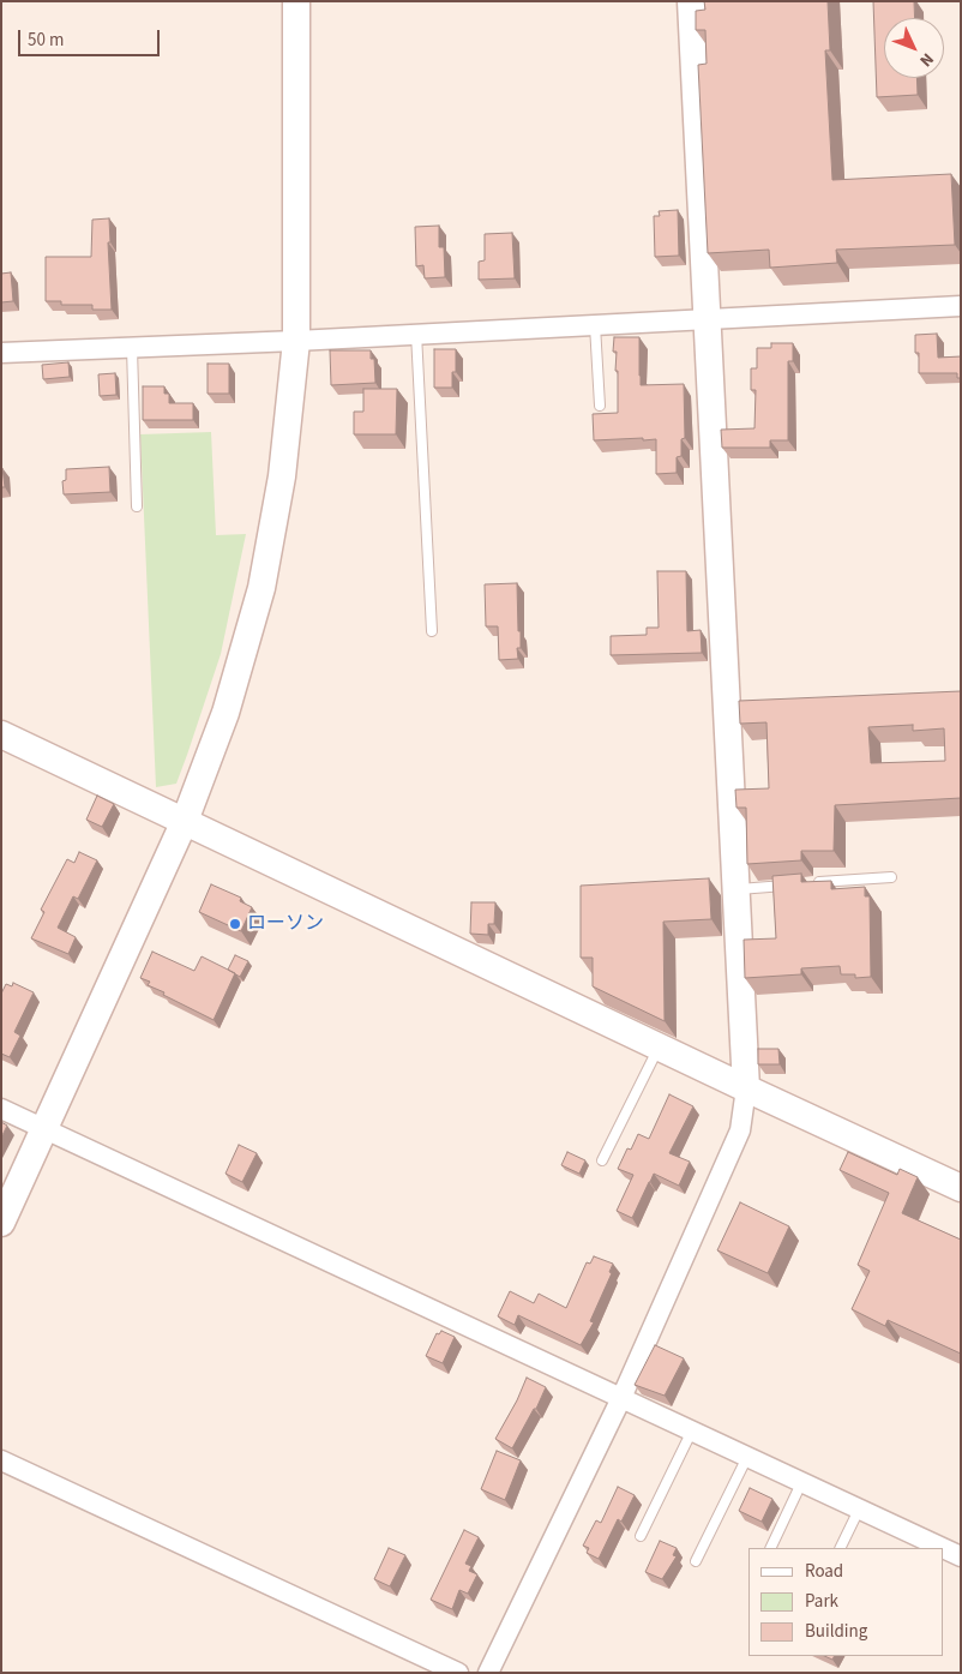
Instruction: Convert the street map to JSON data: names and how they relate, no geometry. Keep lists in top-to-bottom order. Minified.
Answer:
{"places":["ローソン"],"legend":["Road","Park","Building"],"scale_bar":"50 m","north":"bottom right"}
